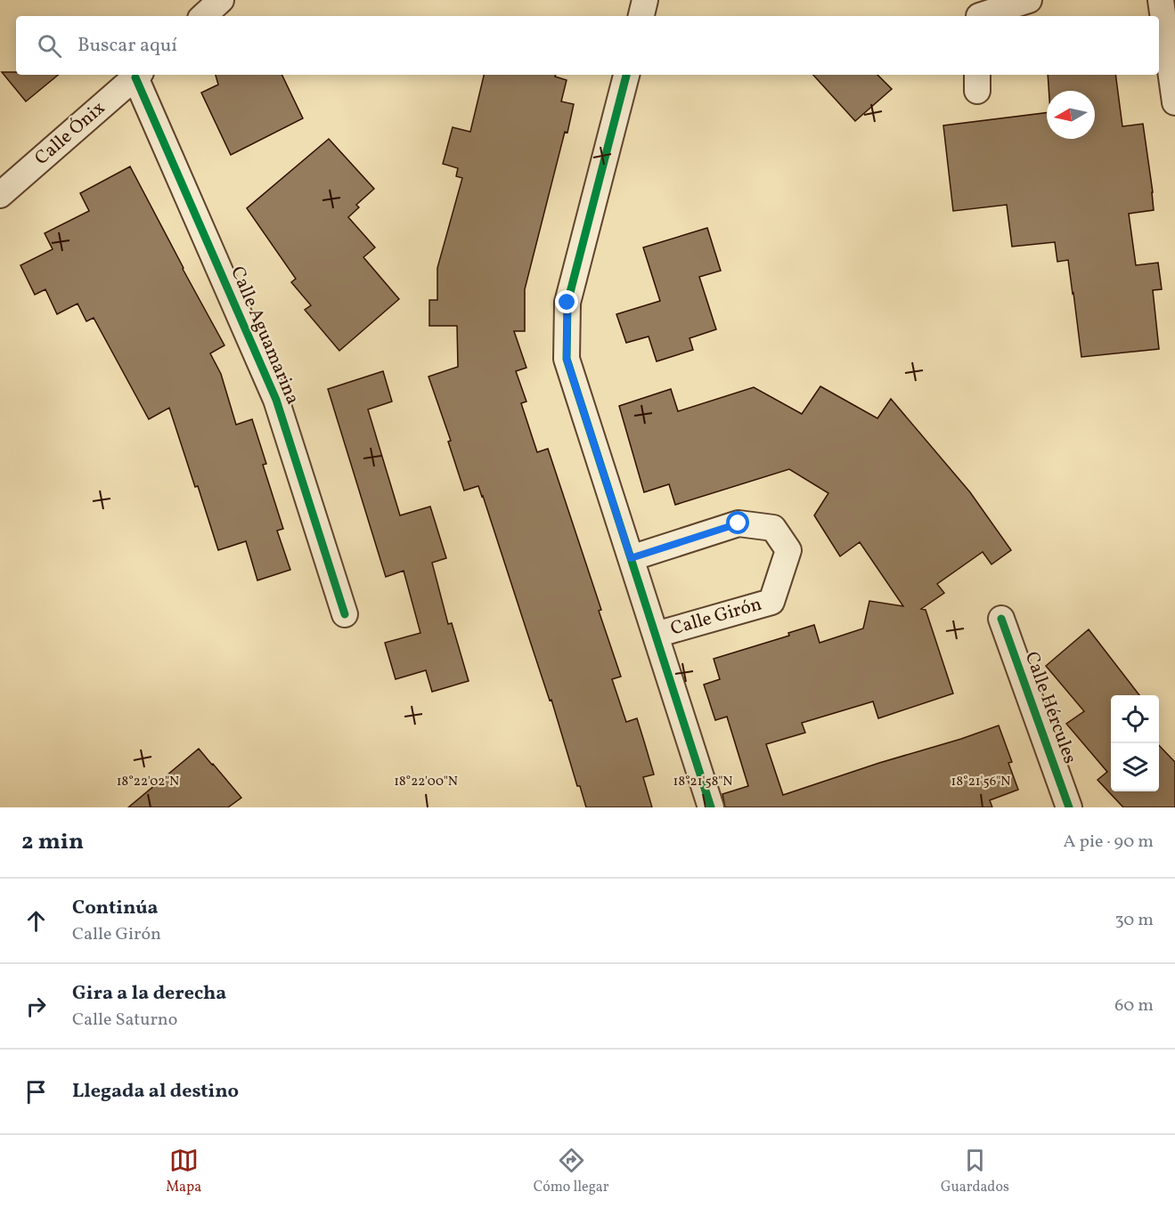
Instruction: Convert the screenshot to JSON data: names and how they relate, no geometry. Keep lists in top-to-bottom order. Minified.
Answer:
{"streets":{"street":["Calle Ónix","Calle Aguamarina","Calle Girón","Calle Hércules"]},"crossings":[["Calle Ónix","Calle Aguamarina"]],"north":"left","page":{"search":"Buscar aquí","heading":["2 min","A pie · 90 m"],"list":[["Continúa","Calle Girón","30 m"],["Gira a la derecha","Calle Saturno","60 m"],"Llegada al destino"],"nav":["Mapa","Cómo llegar","Guardados"]},"coordinates":["18°22'02\"N","18°22'00\"N","18°21'58\"N","18°21'56\"N"]}
